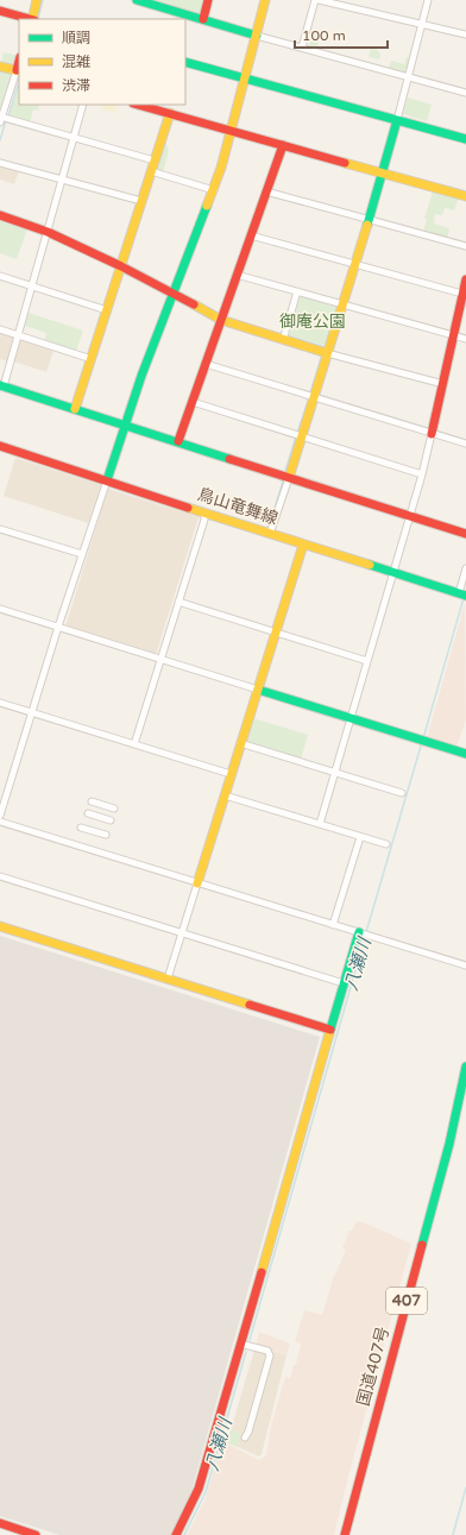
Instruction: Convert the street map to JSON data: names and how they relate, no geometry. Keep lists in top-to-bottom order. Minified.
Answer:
{"streets":{"main road":["鳥山竜舞線","407","国道407号"]},"water":["八瀬川"],"parks":["御庵公園"],"legend":["順調","混雑","渋滞"],"scale_bar":"100 m"}
